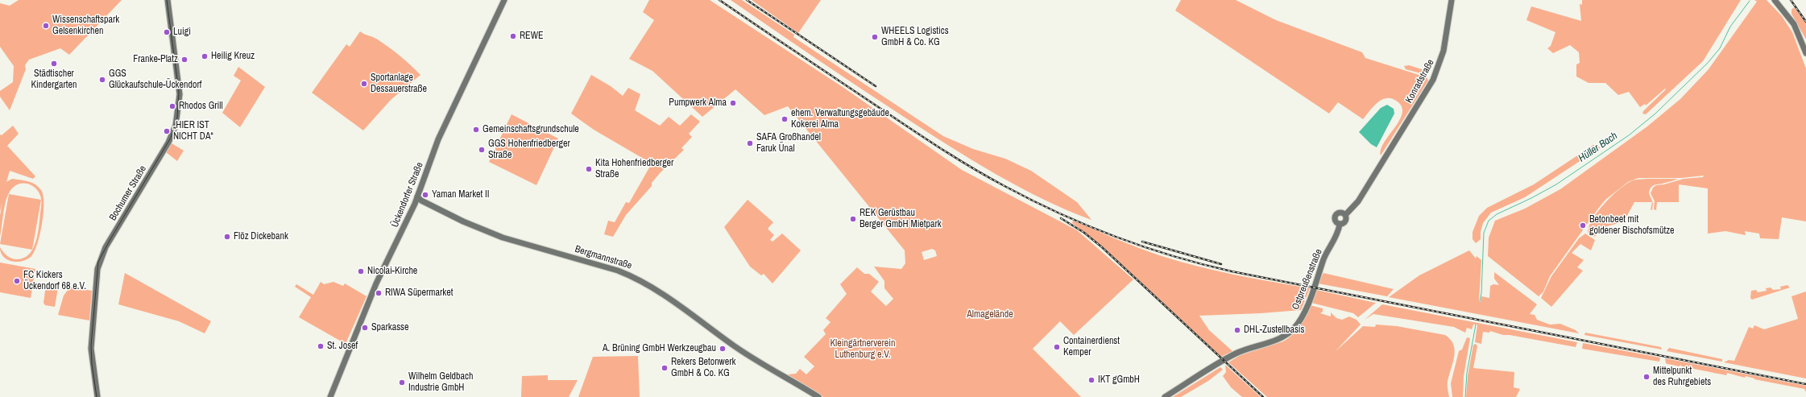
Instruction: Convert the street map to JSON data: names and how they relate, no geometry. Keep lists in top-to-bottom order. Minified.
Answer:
{"streets":{"street":["Konradstraße","Bochumer Straße","Ückendorfer Straße","Bergmannstraße","Ostpreußenstraße"]},"crossings":[["Konradstraße","Ostpreußenstraße"],["Ückendorfer Straße","Bergmannstraße"]],"water":["Hüller Bach"],"parks":["Almagelände","Kleingärtnerverein Luthenburg e.V."],"places":["Wissenschaftspark Gelsenkirchen","Luigi","REWE","WHEELS Logistics GmbH & Co. KG","Heilig Kreuz","Franke-Platz","Städtischer Kindergarten","GGS Glückaufschule-Ückendorf","Sportanlage Dessauerstraße","Pumpwerk Alma","Rhodos Grill","ehem. Verwaltungsgebäude Kokerei Alma","Gemeinschaftsgrundschule","„HIER IST NICHT DA“","SAFA Großhandel Faruk Ünal","GGS Hohenfriedberger Straße","Kita Hohenfriedberger Straße","Yaman Market II","REK Gerüstbau Berger GmbH Mietpark","Betonbeet mit goldener Bischofsmütze","Flöz Dickebank","Nicolai-Kirche","FC Kickers Ückendorf 68 e.V.","RIWA Süpermarket","Sparkasse","DHL-Zustellbasis","St. Josef","Containerdienst Kemper","A. Brüning GmbH Werkzeugbau","Rekers Betonwerk GmbH & Co. KG","Mittelpunkt des Ruhrgebiets","IKT gGmbH","Wilhelm Geldbach Industrie GmbH"]}
